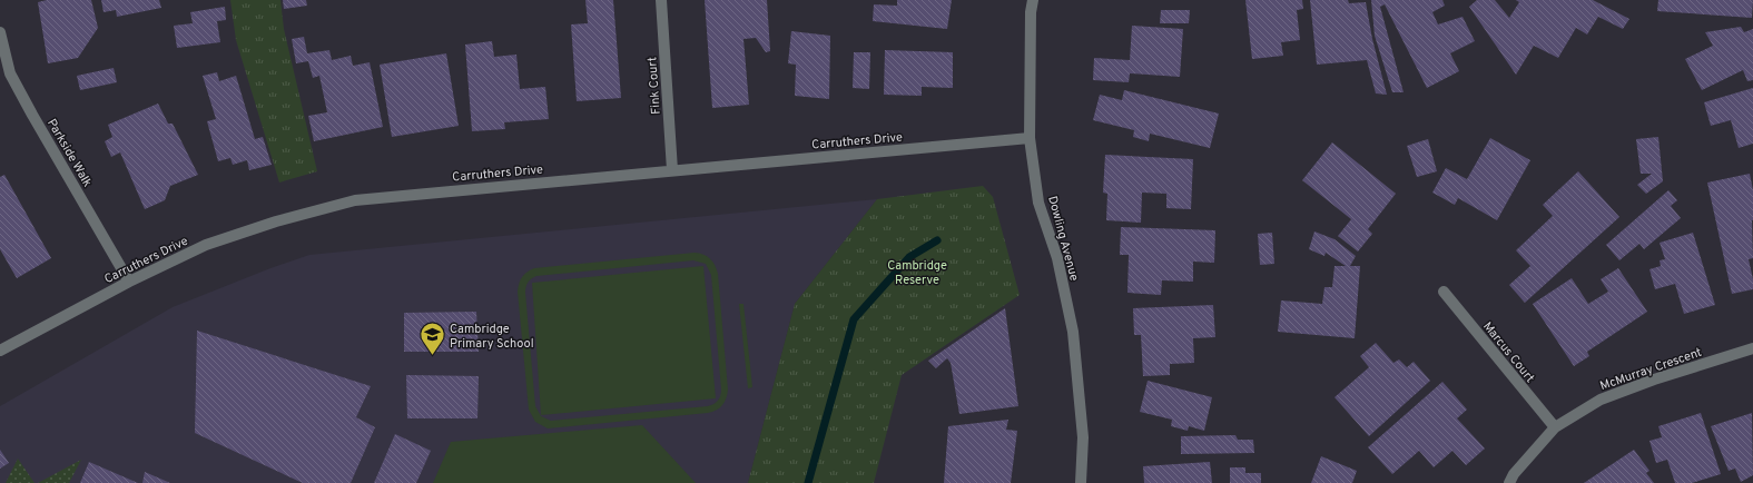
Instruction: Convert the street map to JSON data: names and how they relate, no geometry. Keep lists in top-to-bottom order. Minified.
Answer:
{"streets":{"street":["Fink Court","Carruthers Drive","Parkside Walk","Dowling Avenue","Marcus Court","McMurray Crescent"]},"crossings":[["Fink Court","Carruthers Drive"],["Carruthers Drive","Parkside Walk"],["Carruthers Drive","Dowling Avenue"],["Marcus Court","McMurray Crescent"]],"parks":["Cambridge Reserve"],"places":{"school or university":["Cambridge Primary School"]}}
